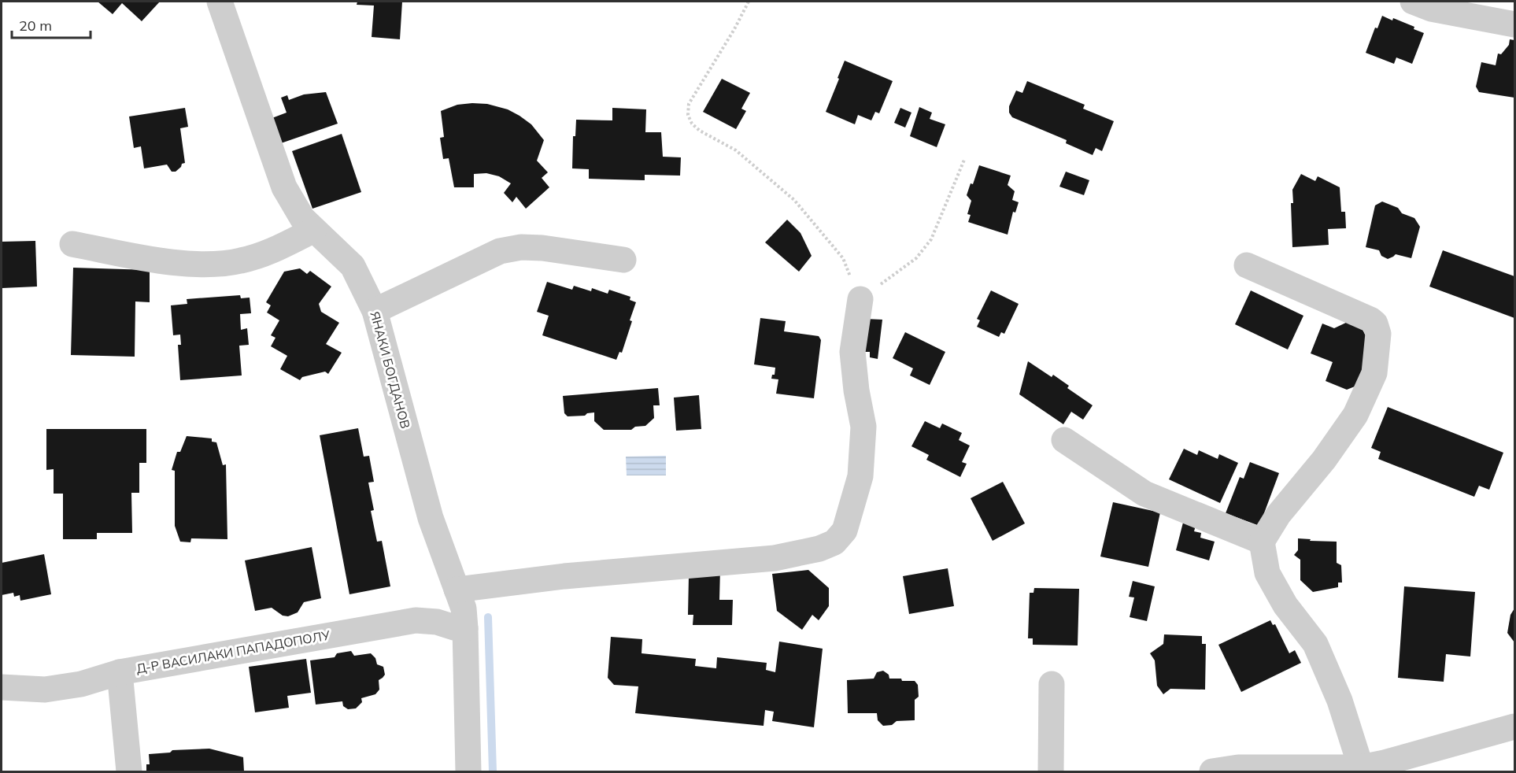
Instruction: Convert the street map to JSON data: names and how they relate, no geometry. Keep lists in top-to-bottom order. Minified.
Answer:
{"streets":{"street":["ЯНАКИ БОГДАНОВ","Д-Р ВАСИЛАКИ ПАПАДОПОЛУ"]},"crossings":[["ЯНАКИ БОГДАНОВ","Д-Р ВАСИЛАКИ ПАПАДОПОЛУ"]],"scale_bar":"20 m"}
